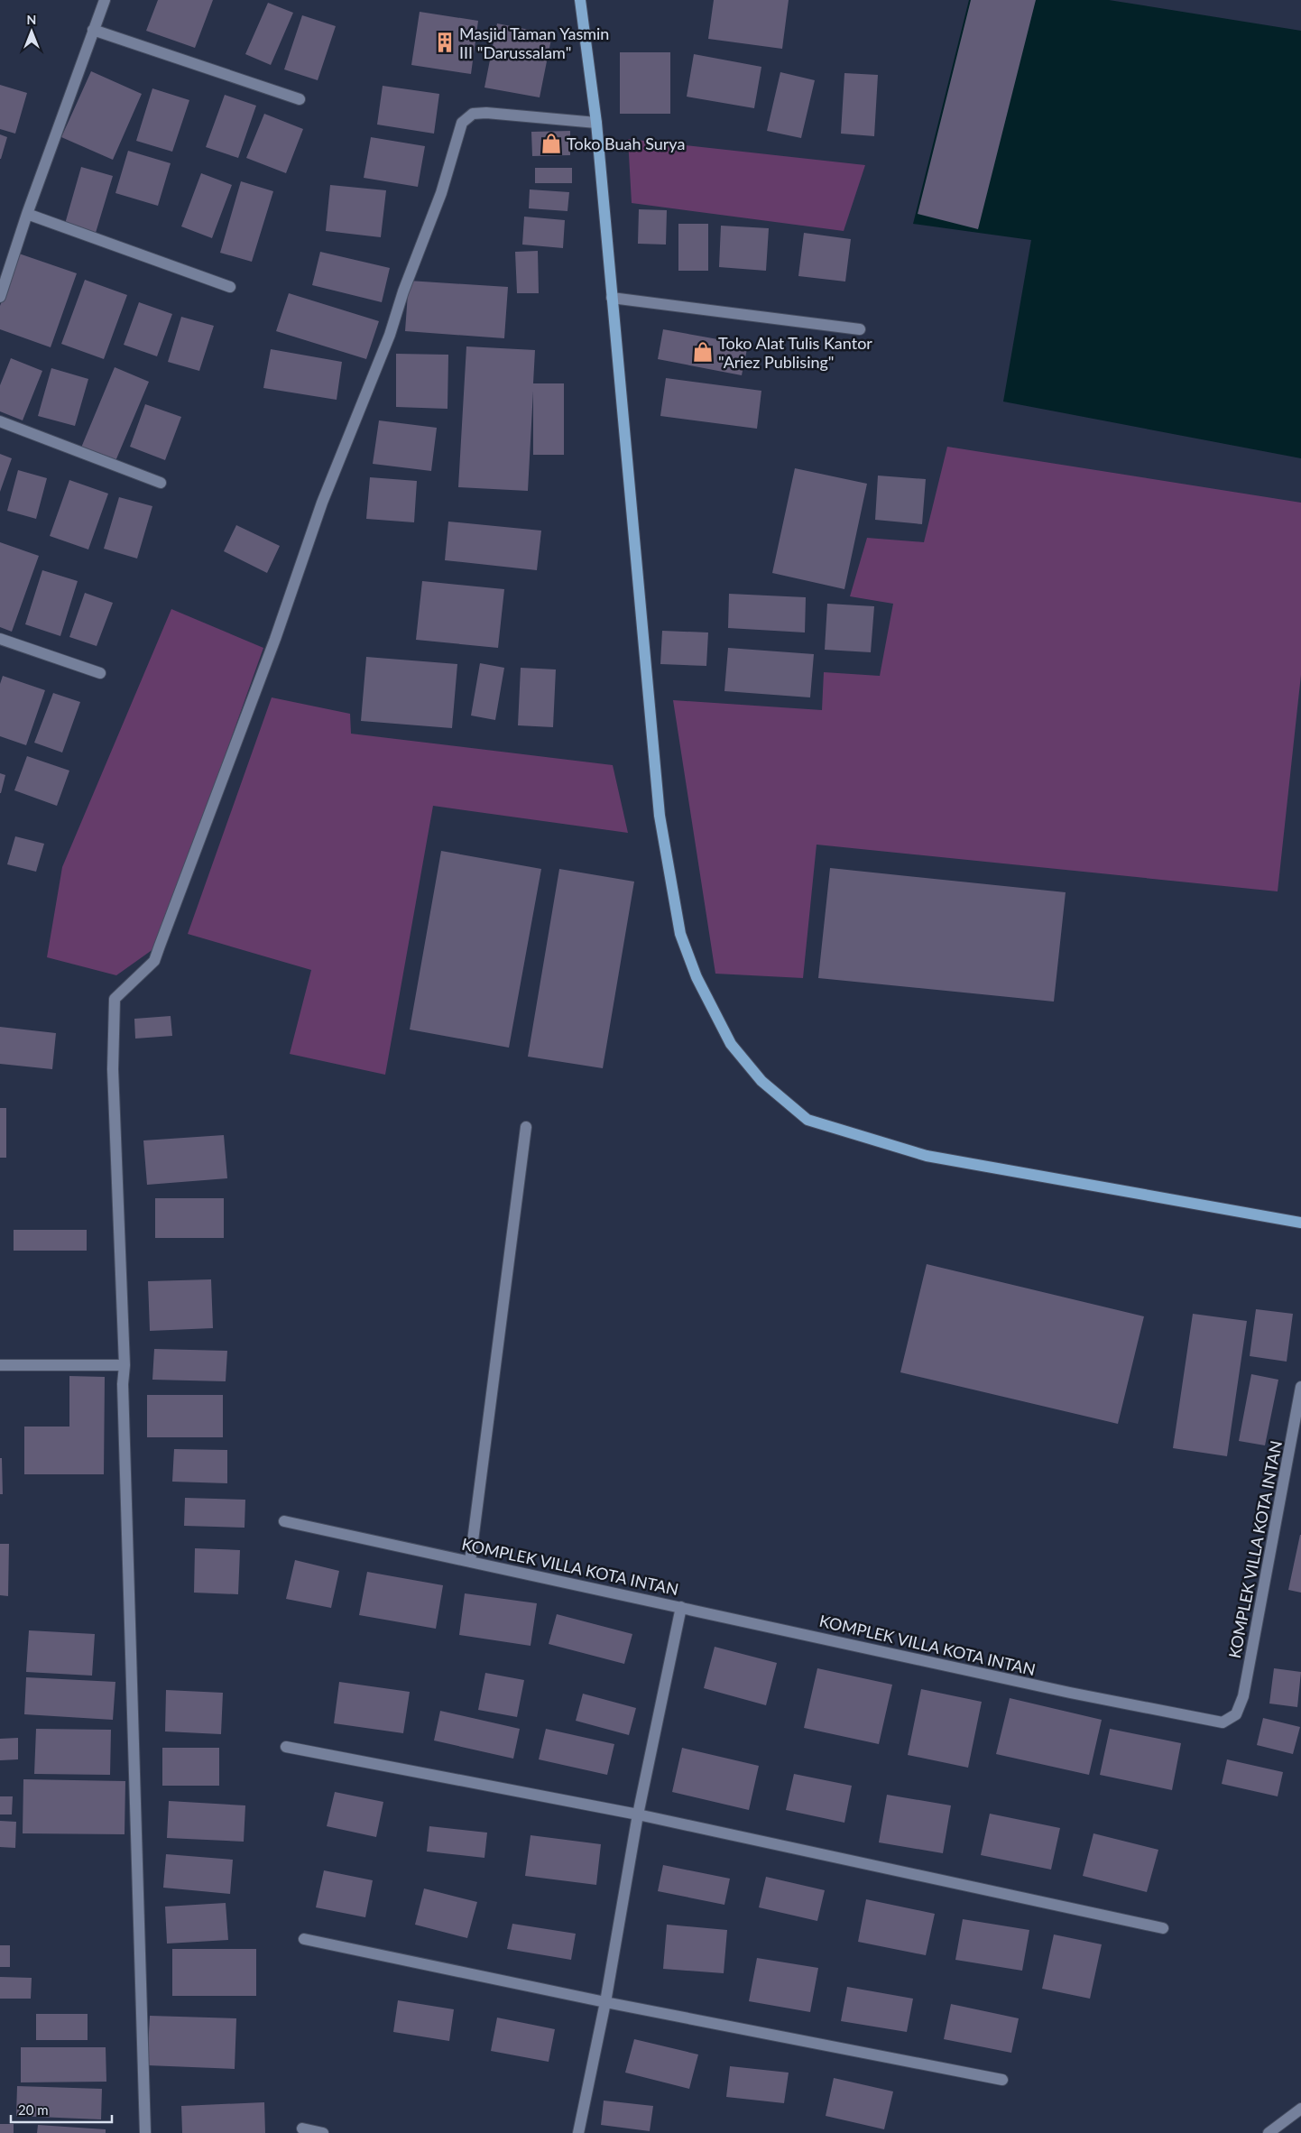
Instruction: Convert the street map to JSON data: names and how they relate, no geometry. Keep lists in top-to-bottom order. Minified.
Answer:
{"streets":{"street":["KOMPLEK VILLA KOTA INTAN"]},"places":{"building":["Masjid Taman Yasmin III \"Darussalam\""],"shop":["Toko Buah Surya","Toko Alat Tulis Kantor \"Ariez Publising\""]},"scale_bar":"20 m","north":"top"}
